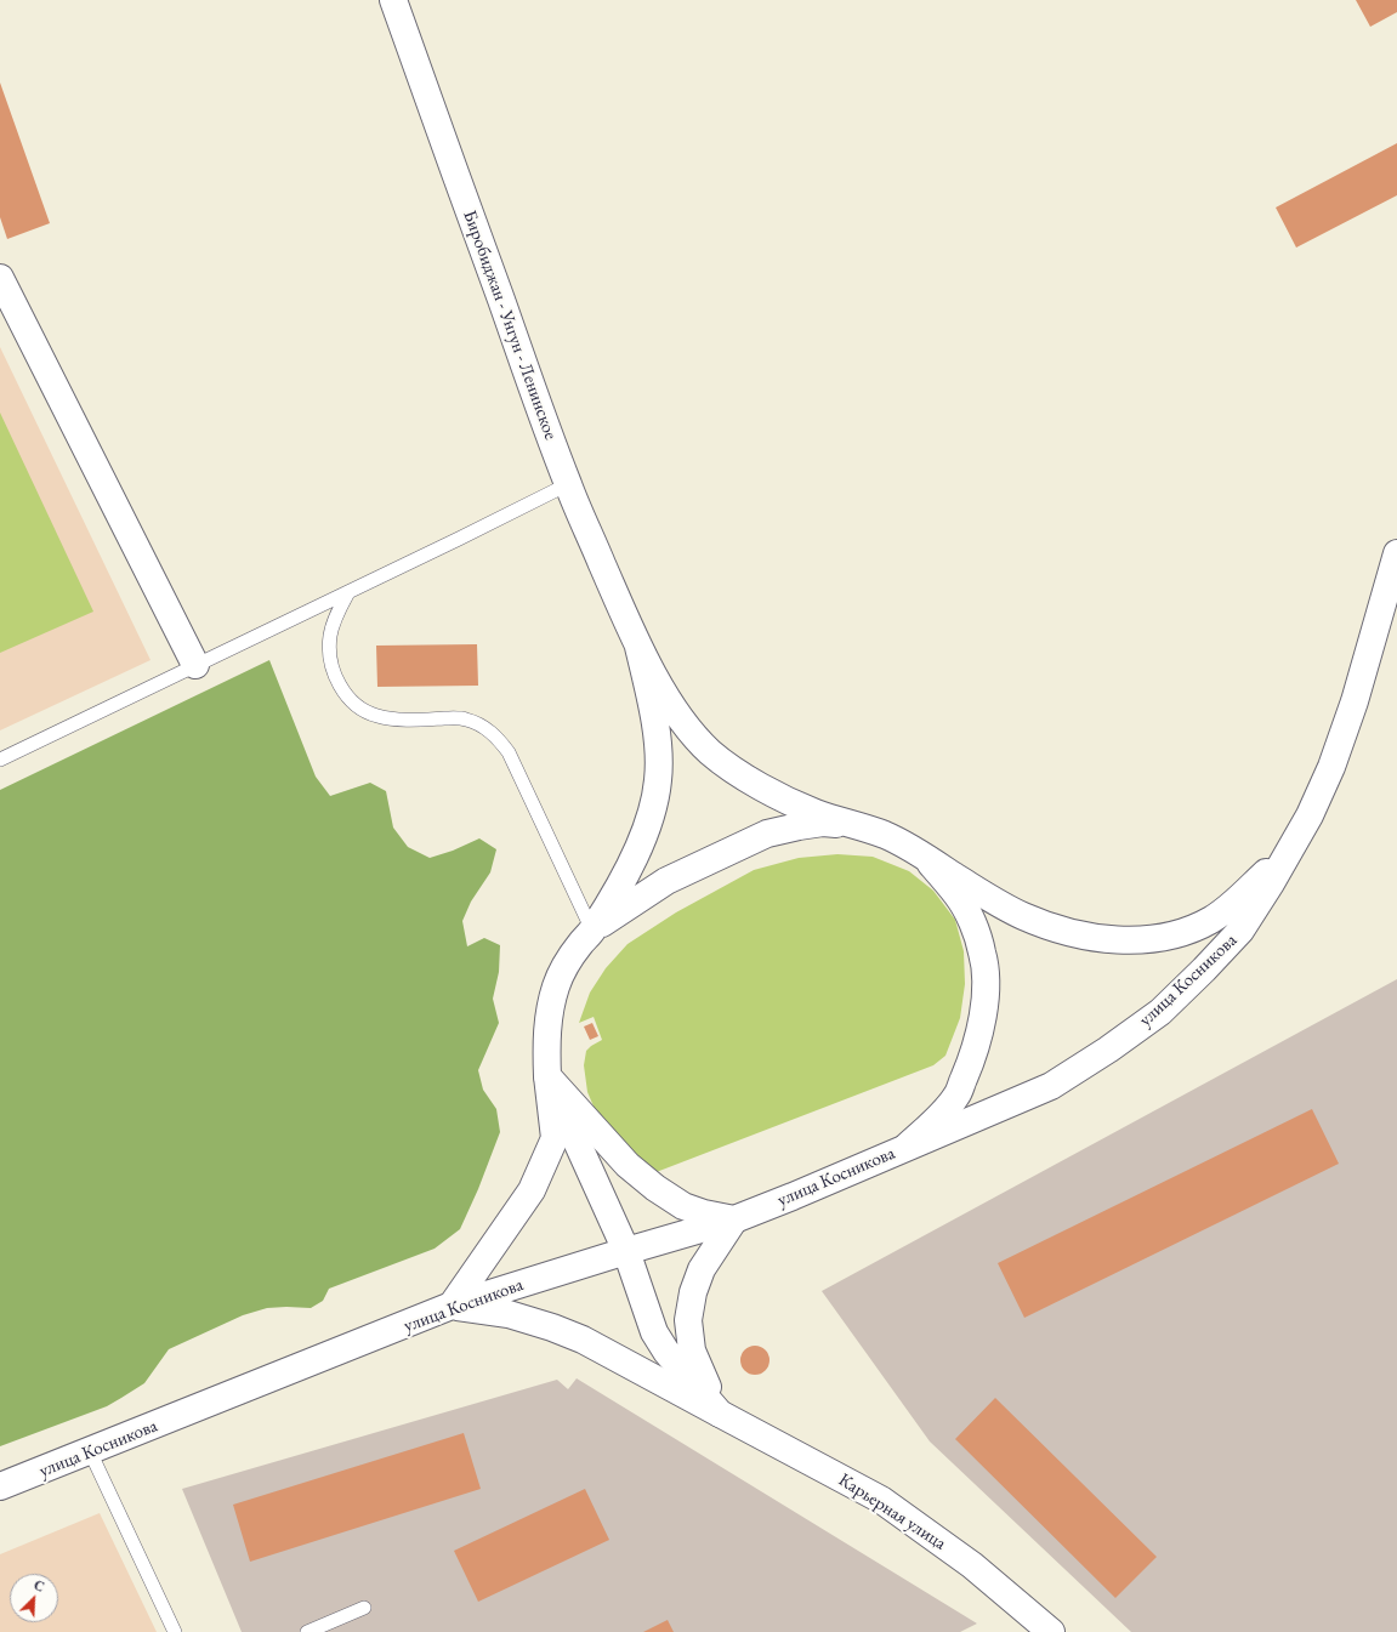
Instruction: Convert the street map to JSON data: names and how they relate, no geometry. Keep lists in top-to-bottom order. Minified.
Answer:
{"streets":{"main road":["Биробиджан - Унгун - Ленинское","улица Косникова","Карьерная улица"]},"crossings":[["улица Косникова","Карьерная улица"]],"north":"top right"}
